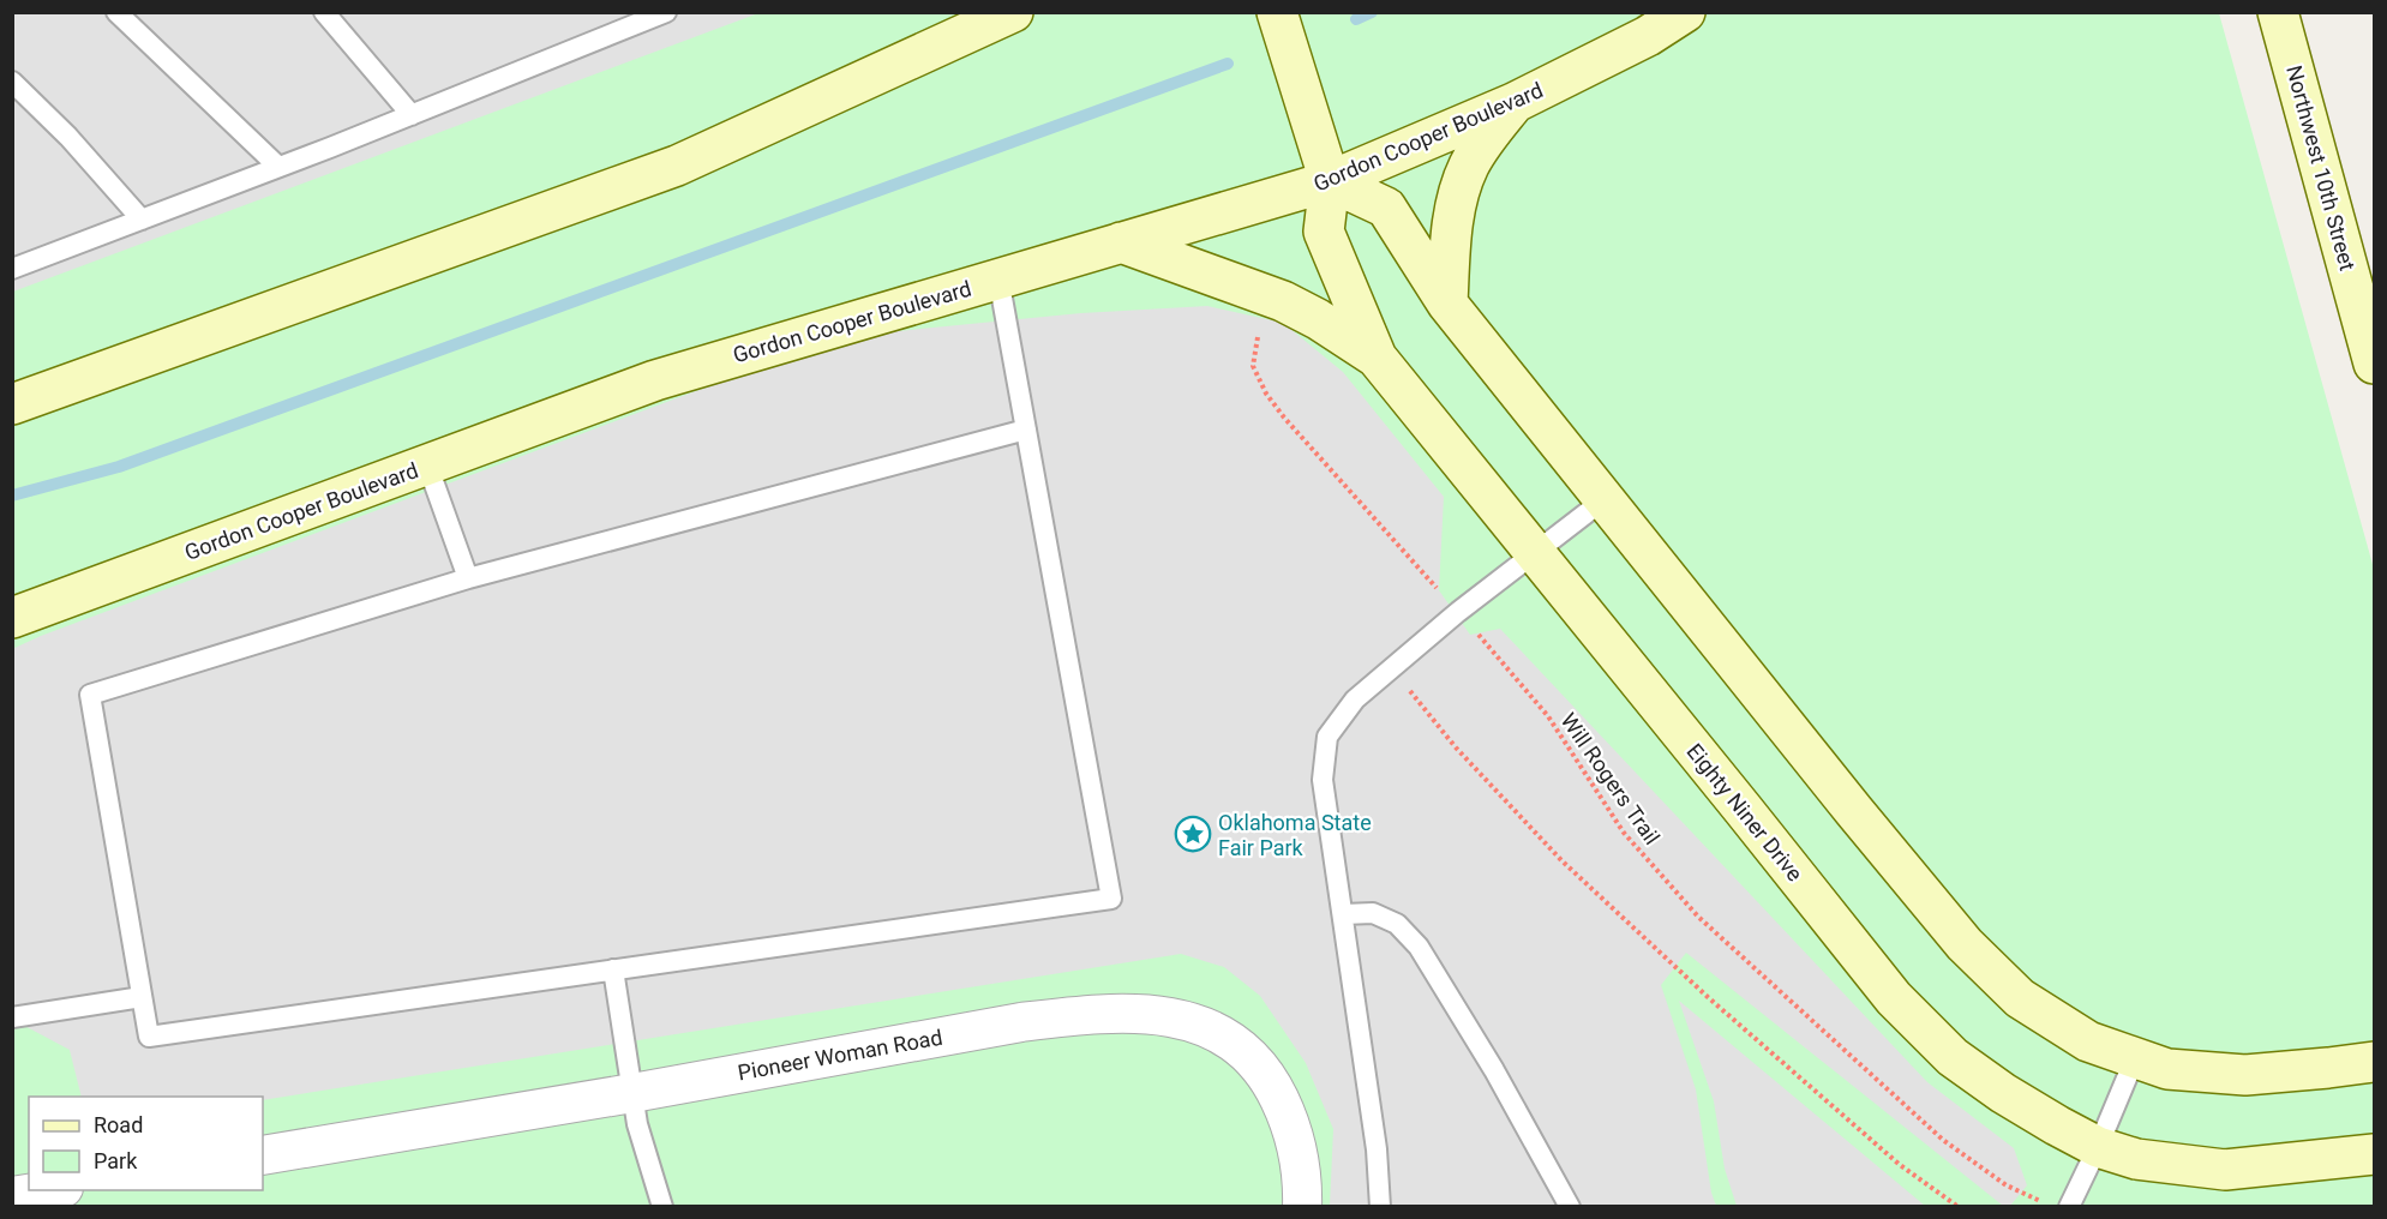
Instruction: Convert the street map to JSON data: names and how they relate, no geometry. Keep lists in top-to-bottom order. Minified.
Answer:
{"streets":{"street":["Gordon Cooper Boulevard","Northwest 10th Street","Eighty Niner Drive","Pioneer Woman Road"],"path":["Will Rogers Trail"]},"crossings":[["Gordon Cooper Boulevard","Eighty Niner Drive"]],"places":{"place":["Oklahoma State Fair Park"]},"legend":["Road","Park"]}
